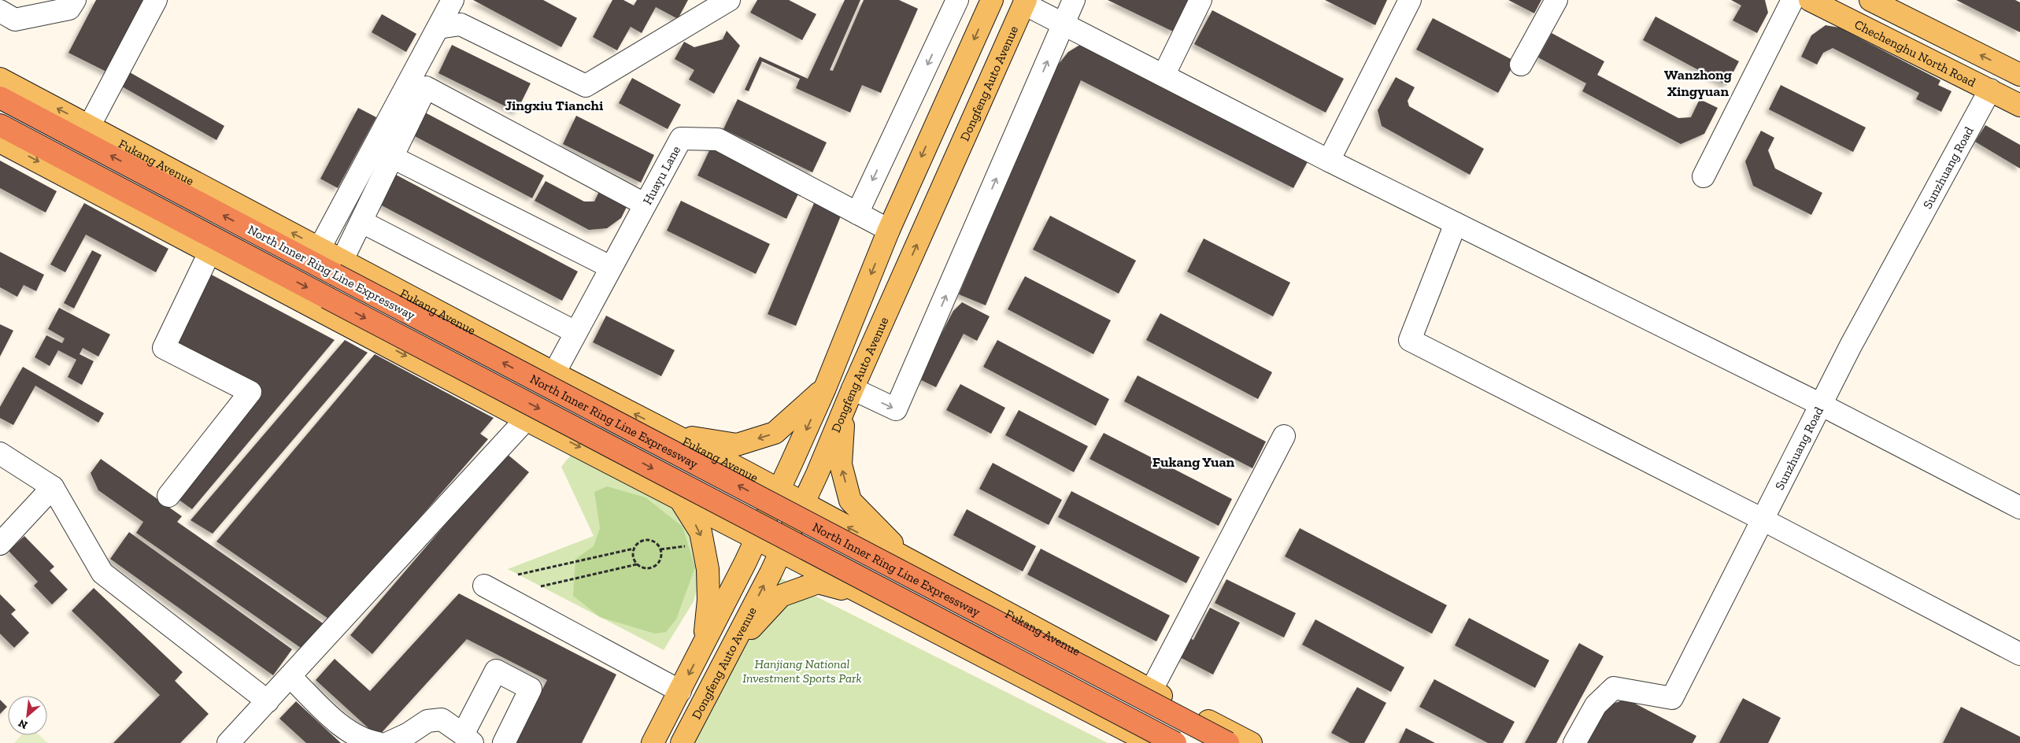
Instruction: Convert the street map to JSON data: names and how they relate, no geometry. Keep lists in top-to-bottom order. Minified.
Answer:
{"streets":{"highway":["North Inner Ring Line Expressway"],"main road":["Chechenghu North Road","Dongfeng Auto Avenue","Fukang Avenue"],"street":["Sunzhuang Road","Huayu Lane"]},"crossings":[["Chechenghu North Road","Sunzhuang Road"],["Dongfeng Auto Avenue","Fukang Avenue"],["Dongfeng Auto Avenue","Huayu Lane"],["Fukang Avenue","Huayu Lane"]],"districts":["Wanzhong Xingyuan","Jingxiu Tianchi","Fukang Yuan"],"parks":["Hanjiang National Investment Sports Park"],"north":"bottom left"}
